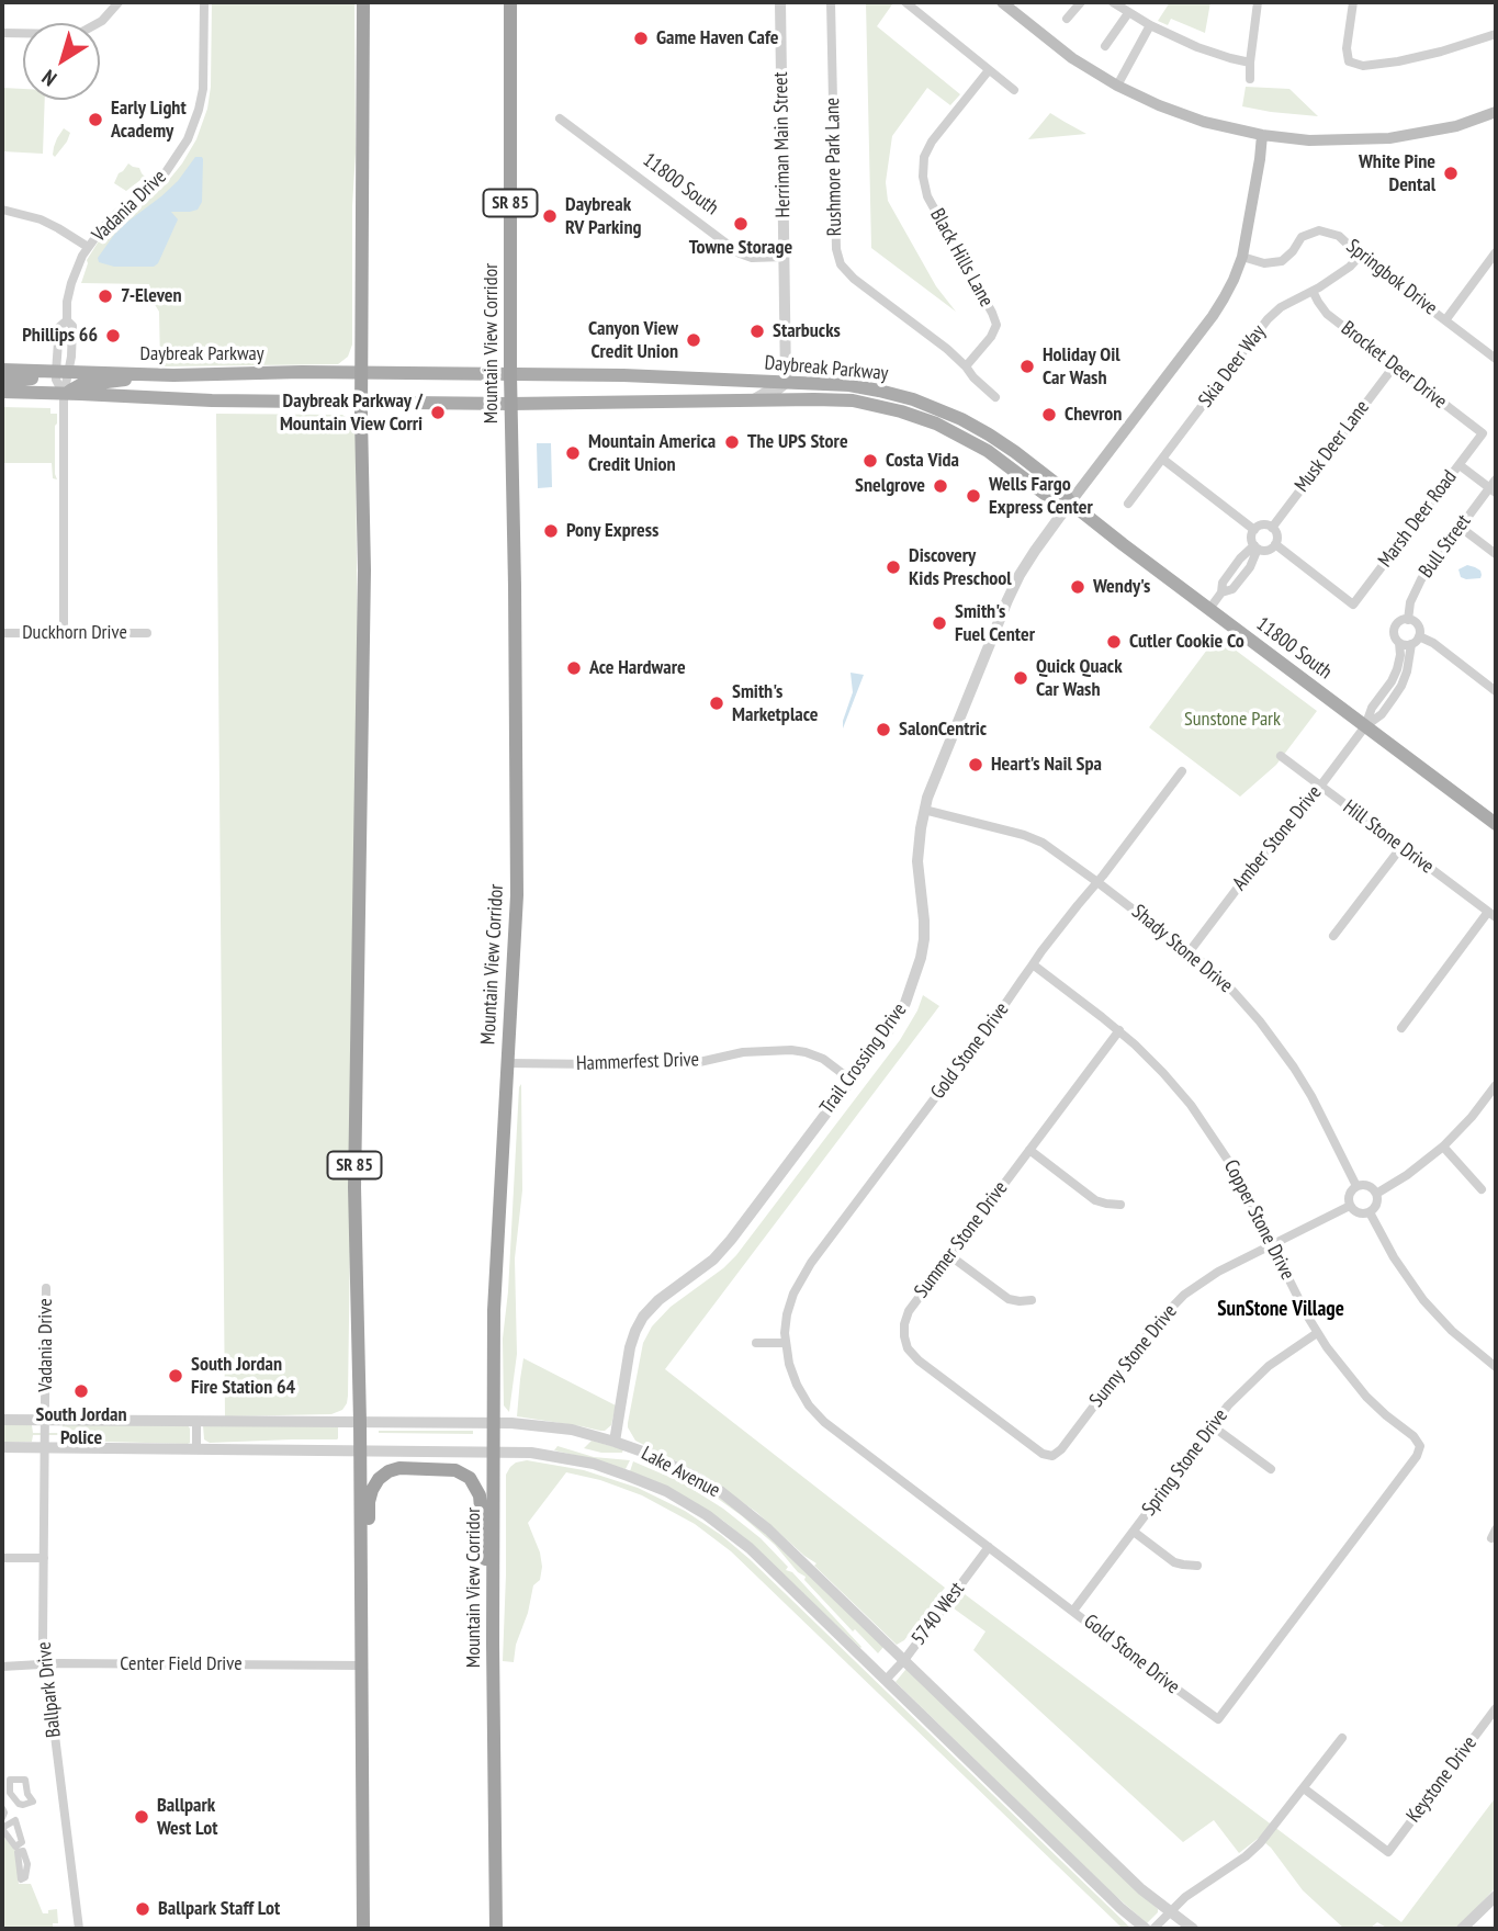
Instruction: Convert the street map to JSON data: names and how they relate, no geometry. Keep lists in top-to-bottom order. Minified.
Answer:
{"streets":{"highway":["SR 85","Mountain View Corridor"],"main road":["11800 South","Daybreak Parkway"],"street":["Herriman Main Street","Rushmore Park Lane","Vadania Drive","Black Hills Lane","Springbok Drive","Brocket Deer Drive","Skia Deer Way","Musk Deer Lane","Marsh Deer Road","Bull Street","Duckhorn Drive","Hill Stone Drive","Amber Stone Drive","Shady Stone Drive","Gold Stone Drive","Trail Crossing Drive","Hammerfest Drive","Copper Stone Drive","Summer Stone Drive","Sunny Stone Drive","Spring Stone Drive","Lake Avenue","5740 West","Center Field Drive","Ballpark Drive","Keystone Drive"]},"crossings":[["Herriman Main Street","11800 South"],["Herriman Main Street","Daybreak Parkway"],["Rushmore Park Lane","Black Hills Lane"],["11800 South","Daybreak Parkway"],["11800 South","Amber Stone Drive"],["11800 South","Trail Crossing Drive"],["SR 85","Daybreak Parkway"],["SR 85","Lake Avenue"],["SR 85","Center Field Drive"],["Vadania Drive","Daybreak Parkway"],["Vadania Drive","Duckhorn Drive"],["Vadania Drive","Lake Avenue"],["Vadania Drive","Ballpark Drive"],["Springbok Drive","Skia Deer Way"],["Mountain View Corridor","Daybreak Parkway"],["Mountain View Corridor","Hammerfest Drive"],["Mountain View Corridor","Lake Avenue"],["Daybreak Parkway","Trail Crossing Drive"],["Brocket Deer Drive","Skia Deer Way"],["Brocket Deer Drive","Musk Deer Lane"],["Brocket Deer Drive","Marsh Deer Road"],["Musk Deer Lane","Marsh Deer Road"],["Hill Stone Drive","Amber Stone Drive"],["Amber Stone Drive","Shady Stone Drive"],["Shady Stone Drive","Gold Stone Drive"],["Shady Stone Drive","Trail Crossing Drive"],["Shady Stone Drive","Sunny Stone Drive"],["Gold Stone Drive","Copper Stone Drive"],["Gold Stone Drive","Spring Stone Drive"],["Gold Stone Drive","5740 West"],["Trail Crossing Drive","Hammerfest Drive"],["Trail Crossing Drive","Lake Avenue"],["Copper Stone Drive","Summer Stone Drive"],["Copper Stone Drive","Sunny Stone Drive"],["Copper Stone Drive","Spring Stone Drive"],["Summer Stone Drive","Sunny Stone Drive"],["Lake Avenue","5740 West"],["Lake Avenue","Ballpark Drive"],["Center Field Drive","Ballpark Drive"]],"districts":["SunStone Village"],"parks":["Sunstone Park"],"places":["Game Haven Cafe","Early Light Academy","White Pine Dental","Daybreak RV Parking","Towne Storage","7-Eleven","Starbucks","Phillips 66","Canyon View Credit Union","Holiday Oil Car Wash","Daybreak Parkway / Mountain View Corri","Chevron","The UPS Store","Mountain America Credit Union","Costa Vida","Snelgrove","Wells Fargo Express Center","Pony Express","Discovery Kids Preschool","Wendy's","Smith's Fuel Center","Cutler Cookie Co","Ace Hardware","Quick Quack Car Wash","Smith's Marketplace","SalonCentric","Heart's Nail Spa","South Jordan Fire Station 64","South Jordan Police","Ballpark West Lot","Ballpark Staff Lot"],"north":"bottom left"}
